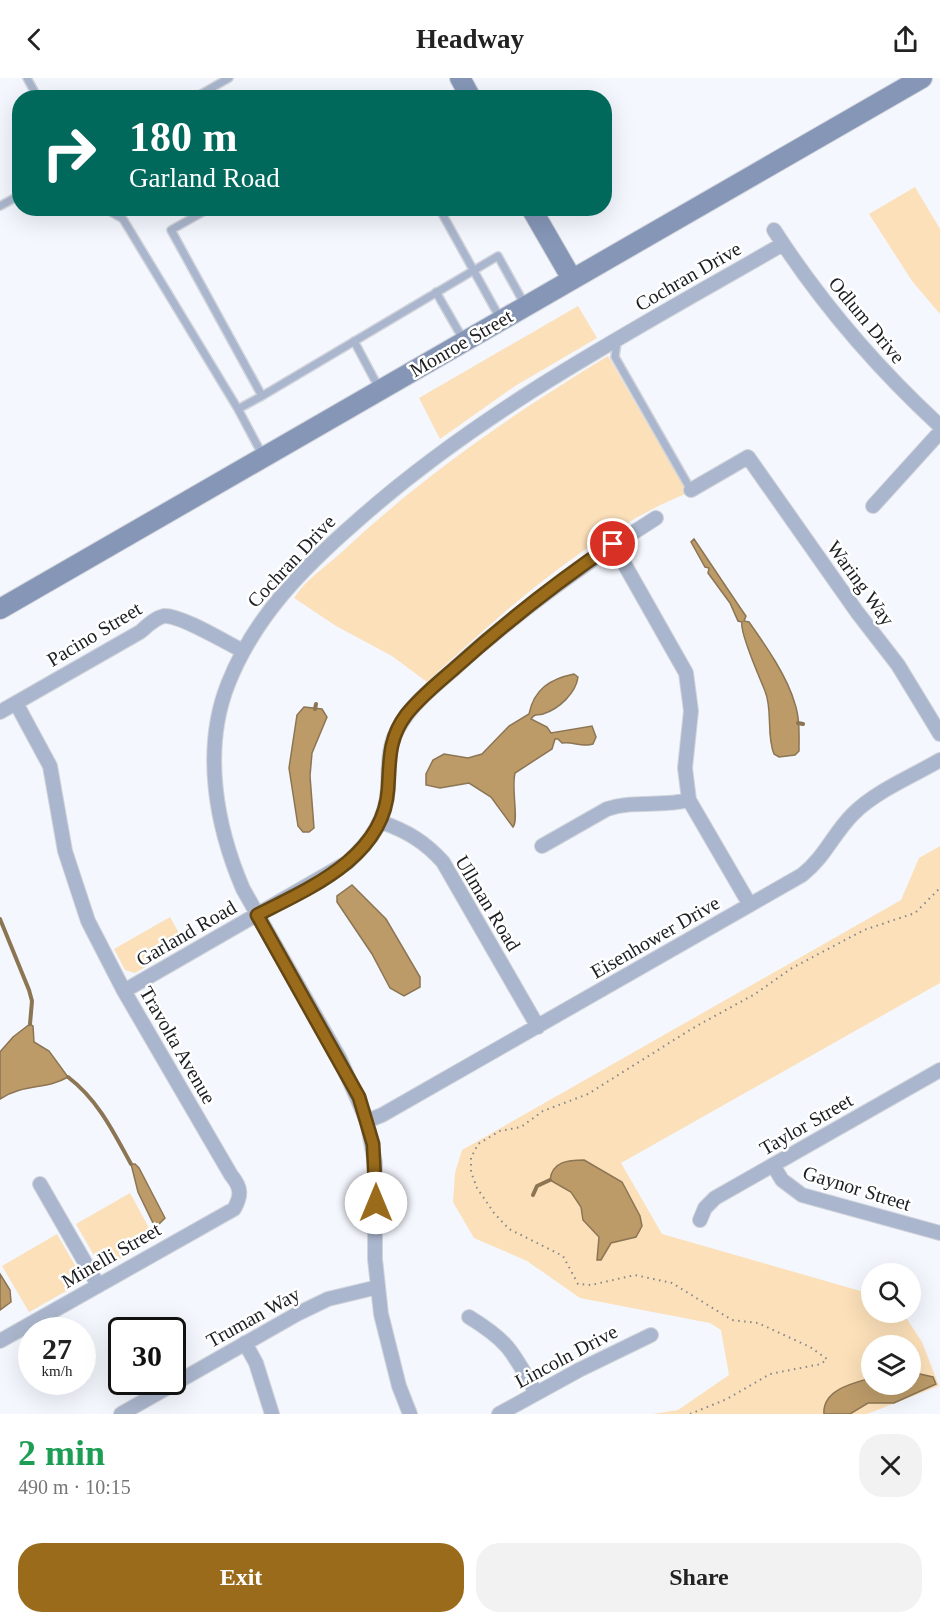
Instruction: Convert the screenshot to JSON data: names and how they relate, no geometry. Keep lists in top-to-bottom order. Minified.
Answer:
{"streets":{"main road":["Monroe Street"],"street":["Cochran Drive","Odlum Drive","Waring Way","Pacino Street","Ullman Road","Garland Road","Eisenhower Drive","Travolta Avenue","Taylor Street","Gaynor Street","Minelli Street","Truman Way","Lincoln Drive"]},"crossings":[["Cochran Drive","Odlum Drive"],["Cochran Drive","Pacino Street"],["Cochran Drive","Garland Road"],["Cochran Drive","Eisenhower Drive"],["Cochran Drive","Truman Way"],["Pacino Street","Travolta Avenue"],["Ullman Road","Garland Road"],["Ullman Road","Eisenhower Drive"],["Garland Road","Travolta Avenue"],["Travolta Avenue","Minelli Street"],["Taylor Street","Gaynor Street"]],"page":{"header":"Headway","turn":["180 m","Garland Road"],"speed":"27 km/h","limit":"30","heading":["2 min","490 m · 10:15"],"buttons":["Exit","Share"]}}
